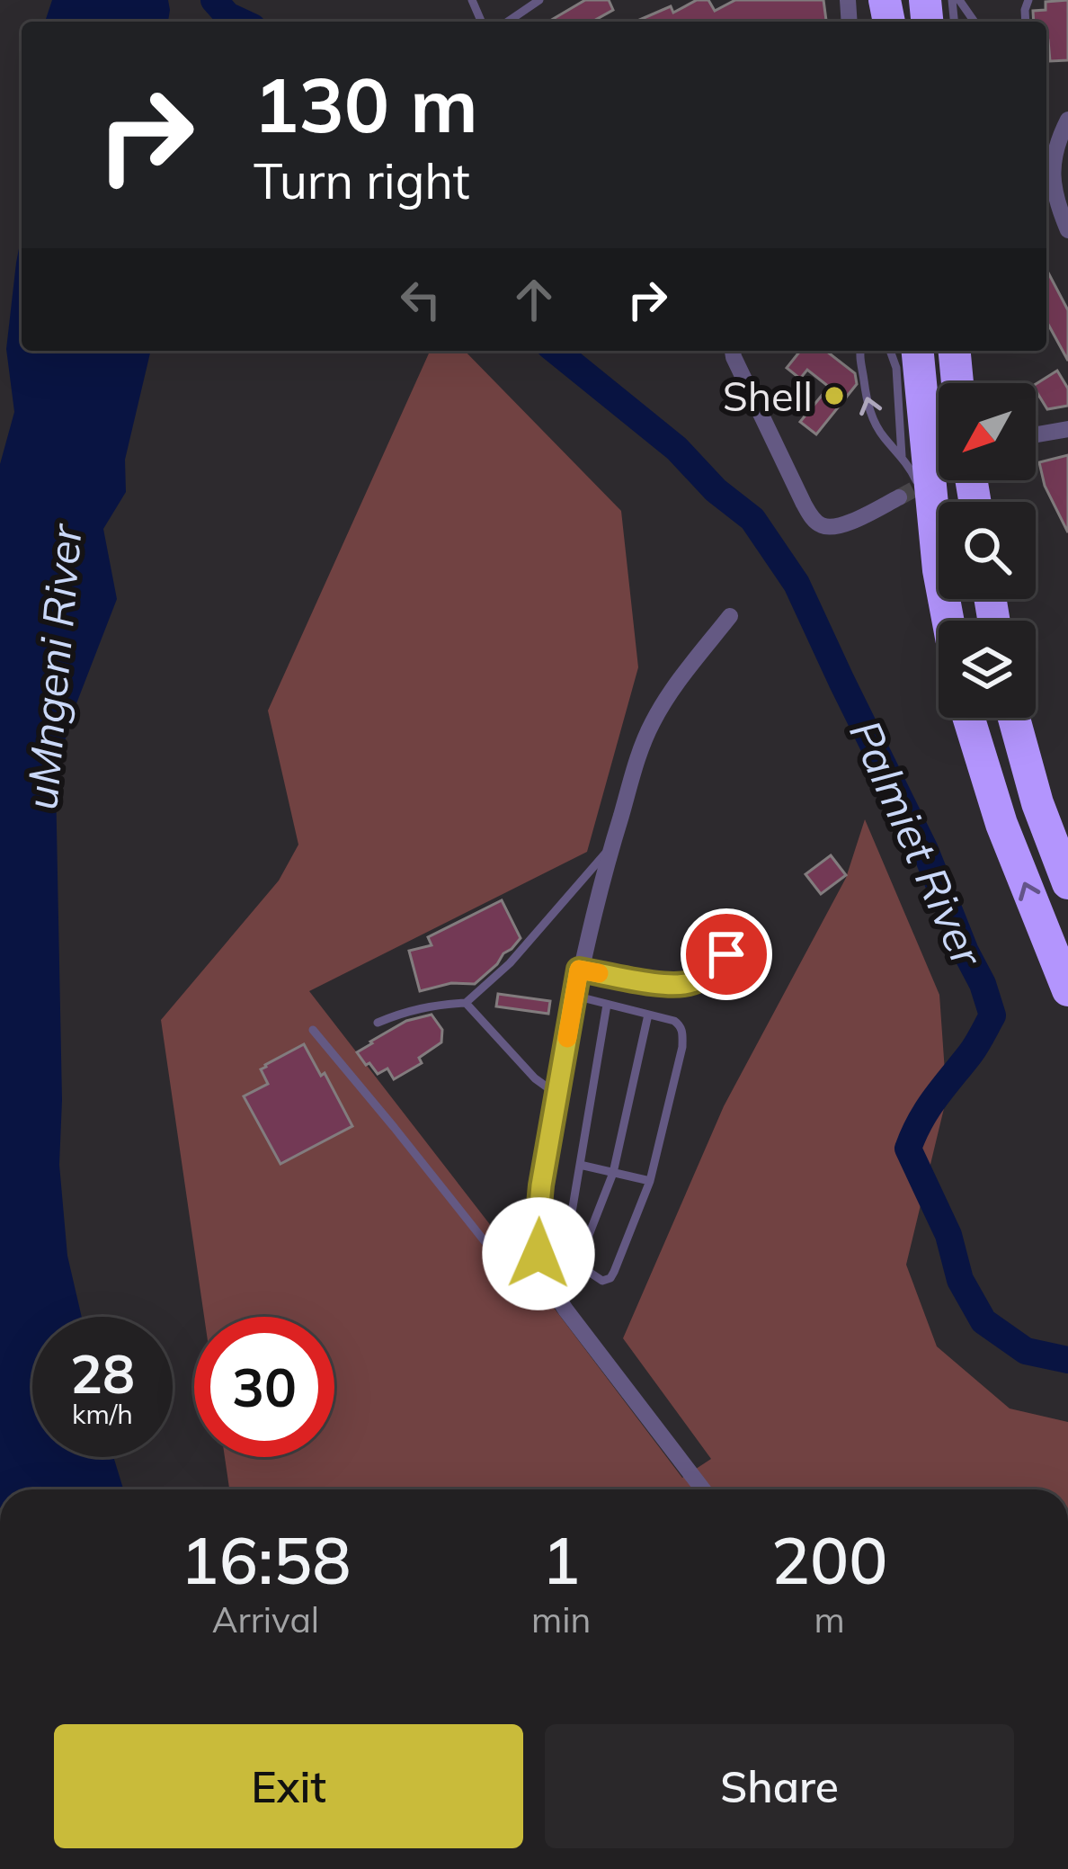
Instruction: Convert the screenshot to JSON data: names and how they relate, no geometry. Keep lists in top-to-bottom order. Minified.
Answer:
{"water":["uMngeni River","Palmiet River"],"places":["Shell"],"north":"bottom left","page":{"turn":["130 m","Turn right"],"speed":"28 km/h","limit":"30","eta":["16:58","Arrival","1","min","200","m"],"buttons":["Exit","Share"]}}
